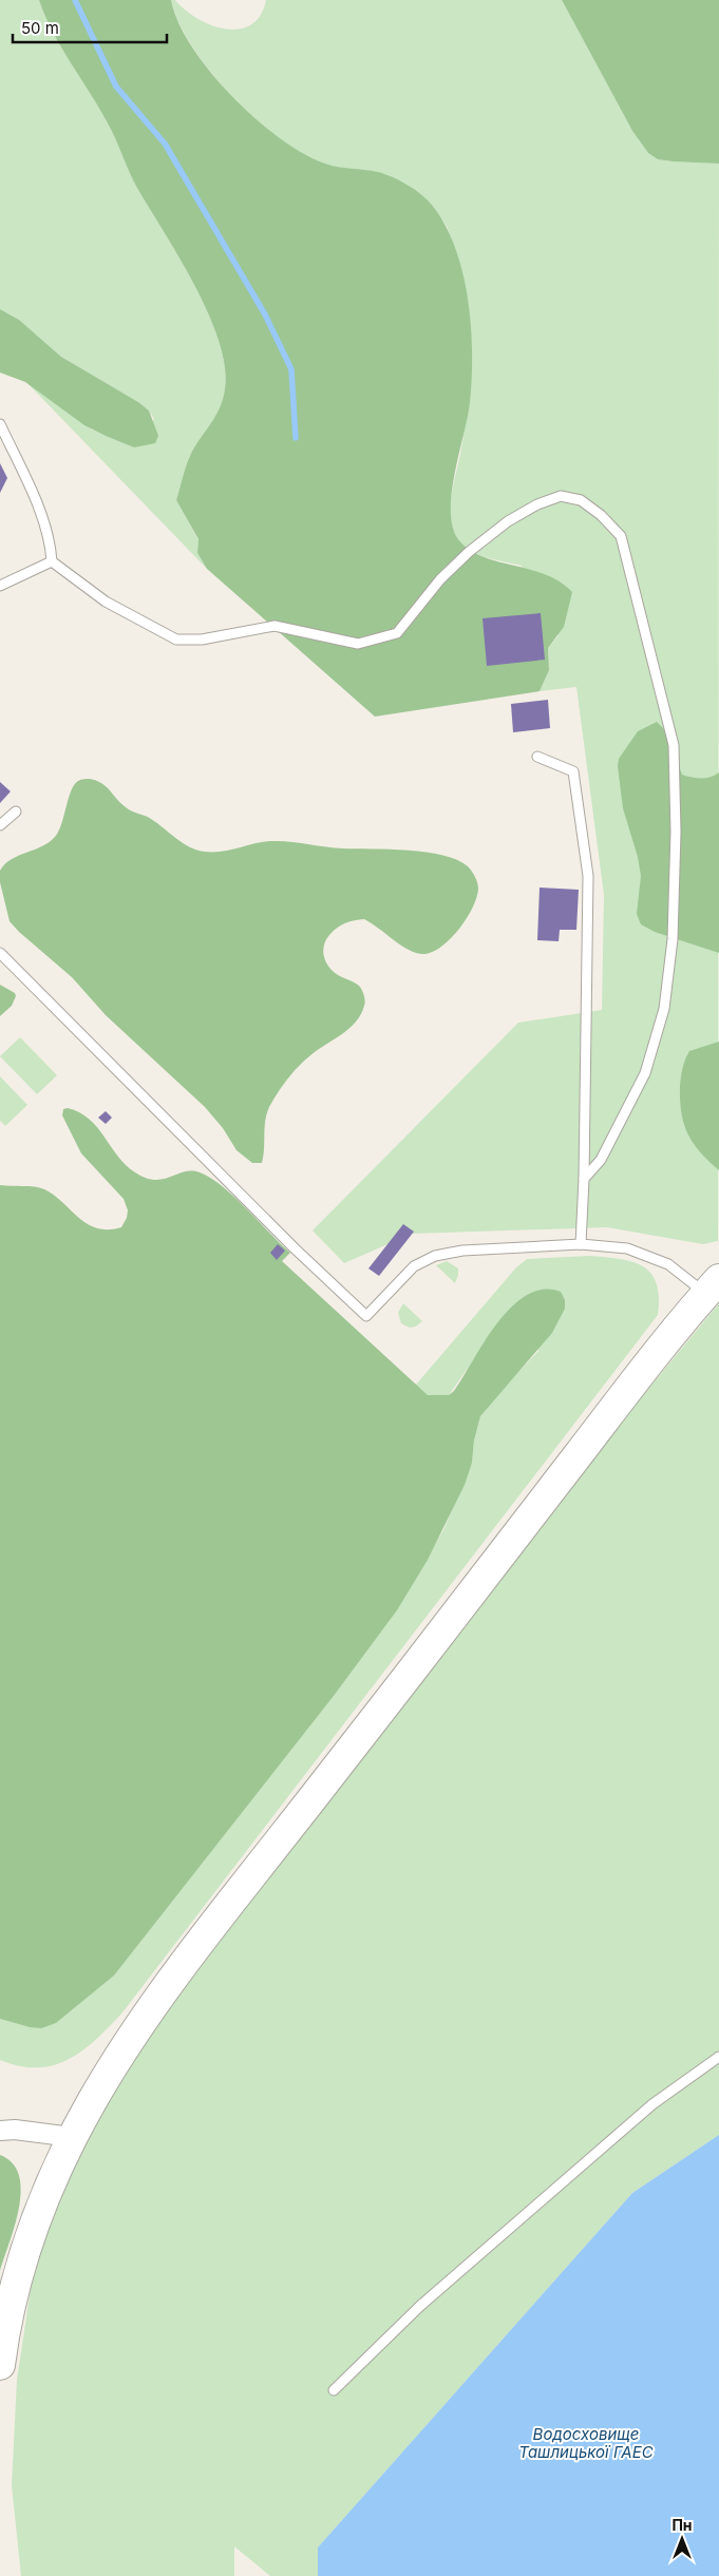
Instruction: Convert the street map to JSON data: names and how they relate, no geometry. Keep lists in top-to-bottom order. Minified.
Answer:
{"water":["Водосховище Ташлицької ГАЕС"],"scale_bar":"50 m","north":"top"}
